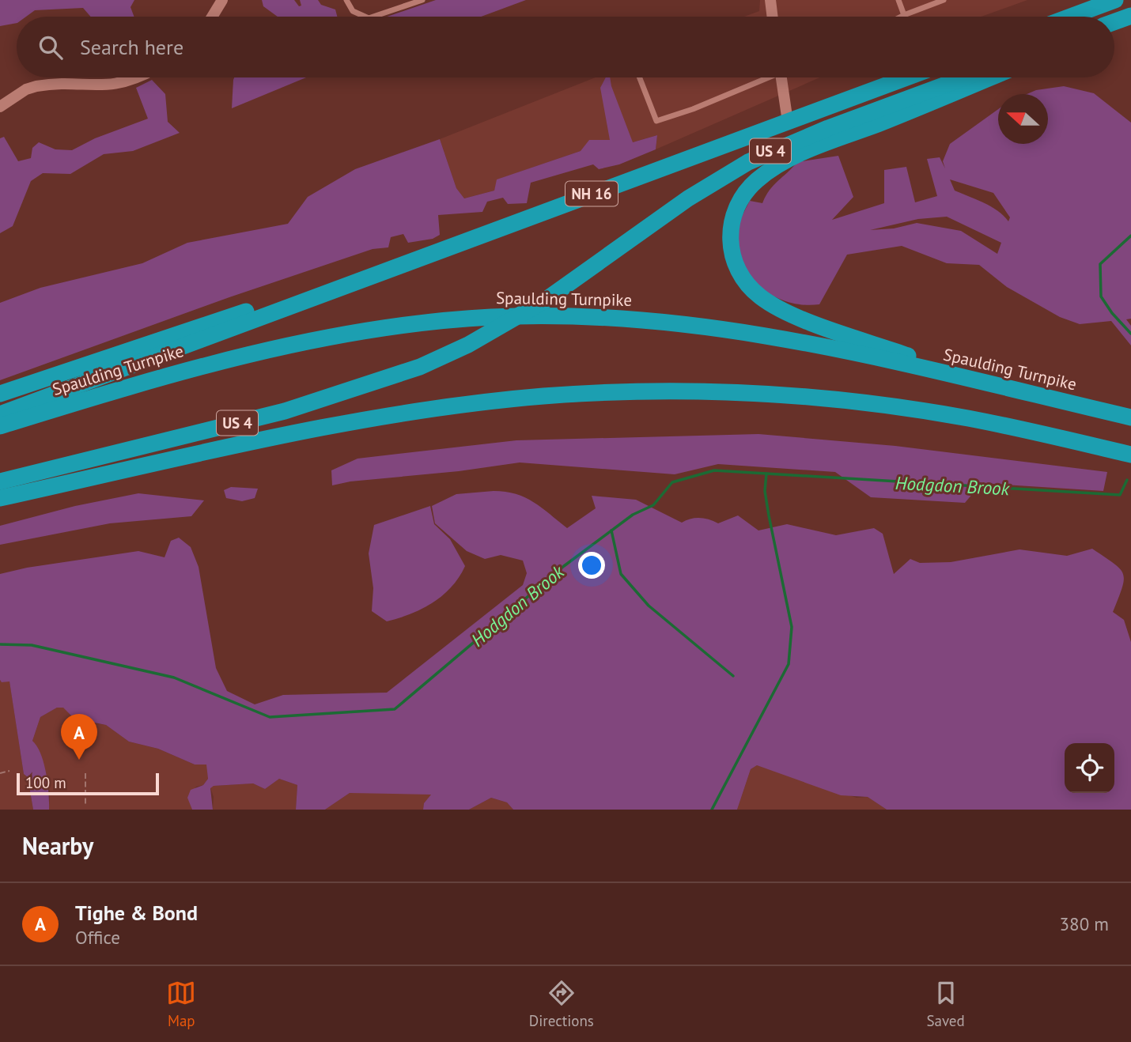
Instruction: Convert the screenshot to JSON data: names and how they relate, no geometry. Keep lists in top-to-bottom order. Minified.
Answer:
{"streets":{"highway":["US 4","NH 16","Spaulding Turnpike"]},"water":["Hodgdon Brook"],"scale_bar":"100 m","north":"left","page":{"search":"Search here","pins":"A","scale":"100 m","heading":"Nearby","list":[{"mark":"A","name":"Tighe & Bond","note":"Office","value":"380 m"}],"nav":["Map","Directions","Saved"]}}
